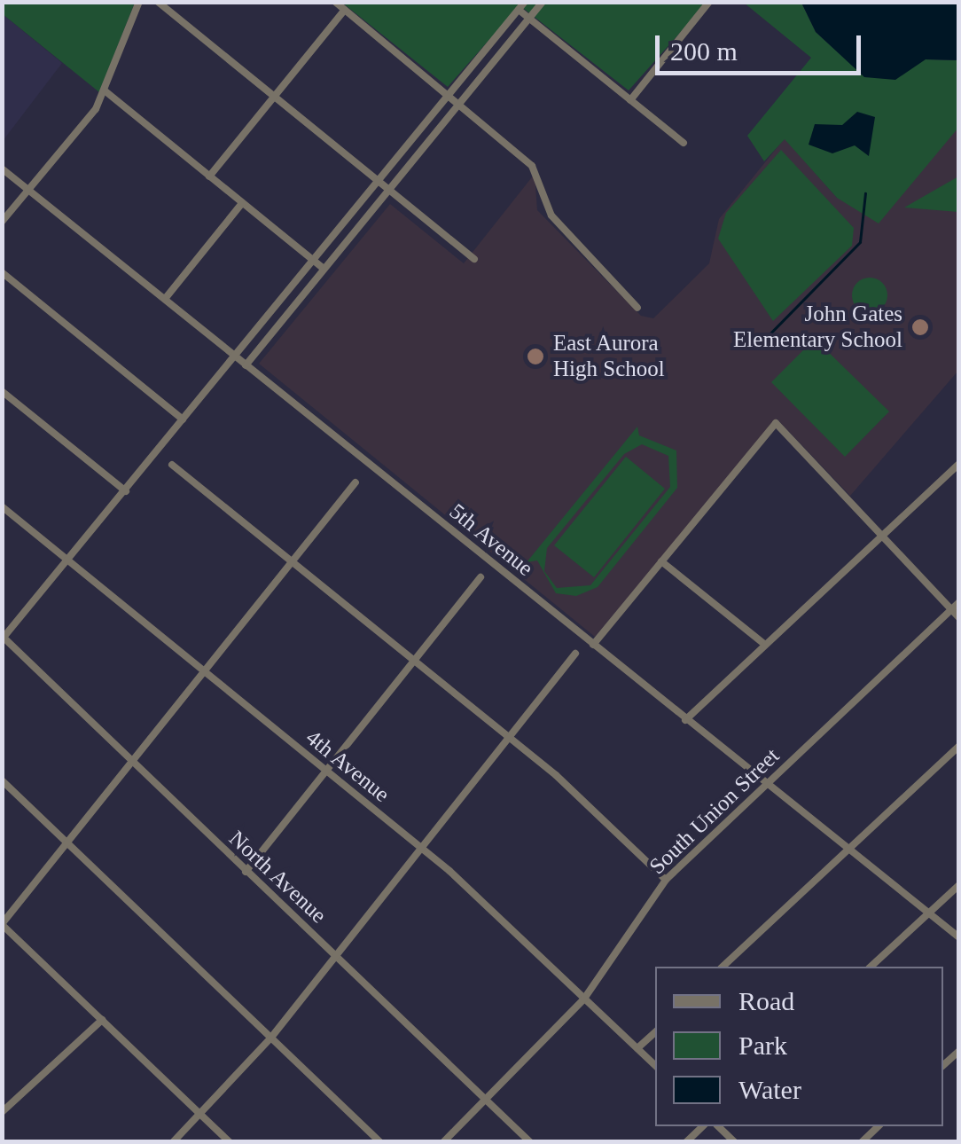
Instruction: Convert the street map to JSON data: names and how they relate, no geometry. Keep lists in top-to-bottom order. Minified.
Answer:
{"streets":{"street":["5th Avenue","4th Avenue","South Union Street","North Avenue"]},"crossings":[["5th Avenue","South Union Street"],["4th Avenue","South Union Street"],["South Union Street","North Avenue"]],"places":["John Gates Elementary School","East Aurora High School"],"legend":["Road","Park","Water"],"scale_bar":"200 m"}
